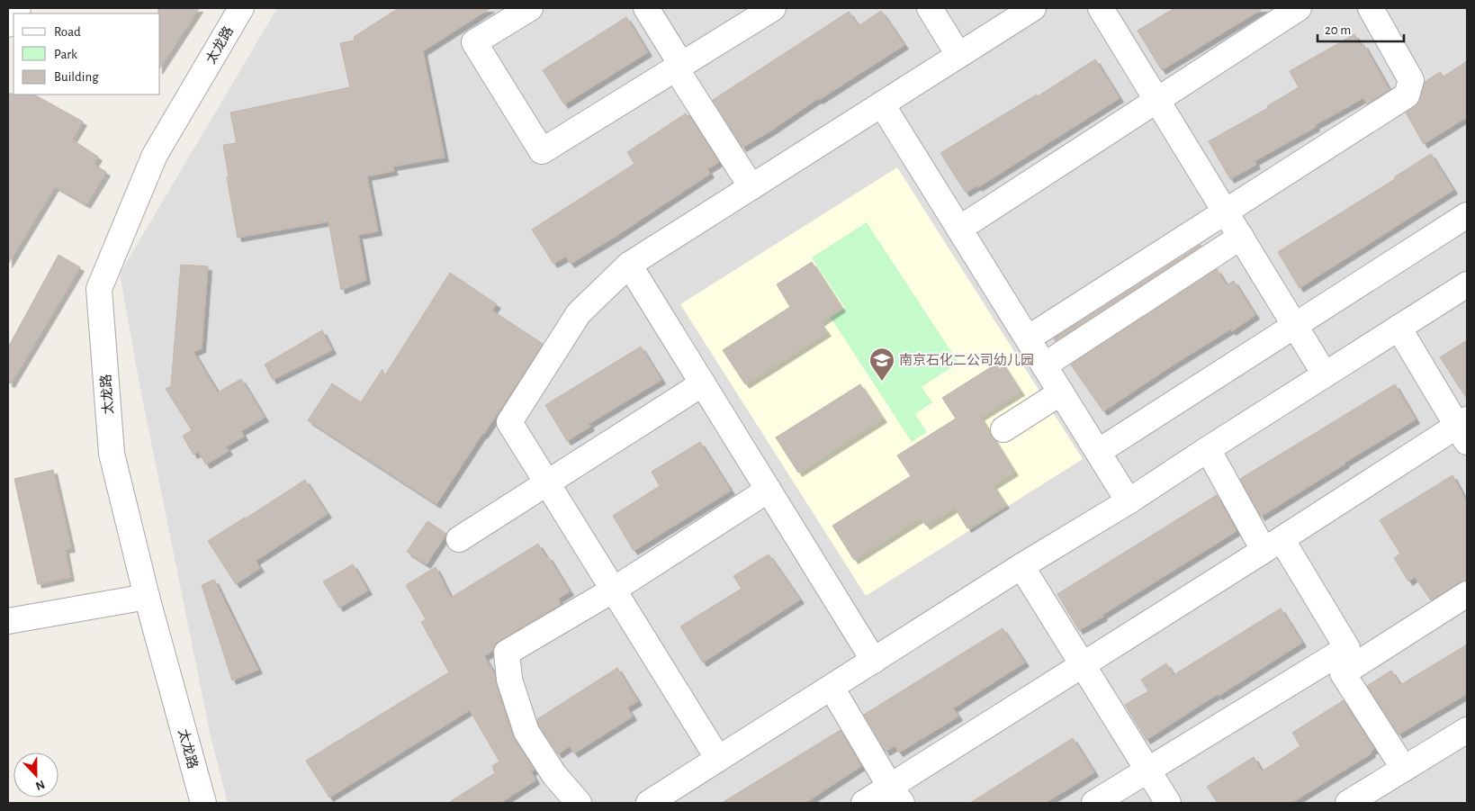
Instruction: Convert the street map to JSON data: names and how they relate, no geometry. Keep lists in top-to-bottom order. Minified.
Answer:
{"streets":{"street":["太龙路"]},"places":{"school or university":["南京石化二公司幼儿园"]},"legend":["Road","Park","Building"],"scale_bar":"20 m","north":"bottom"}
